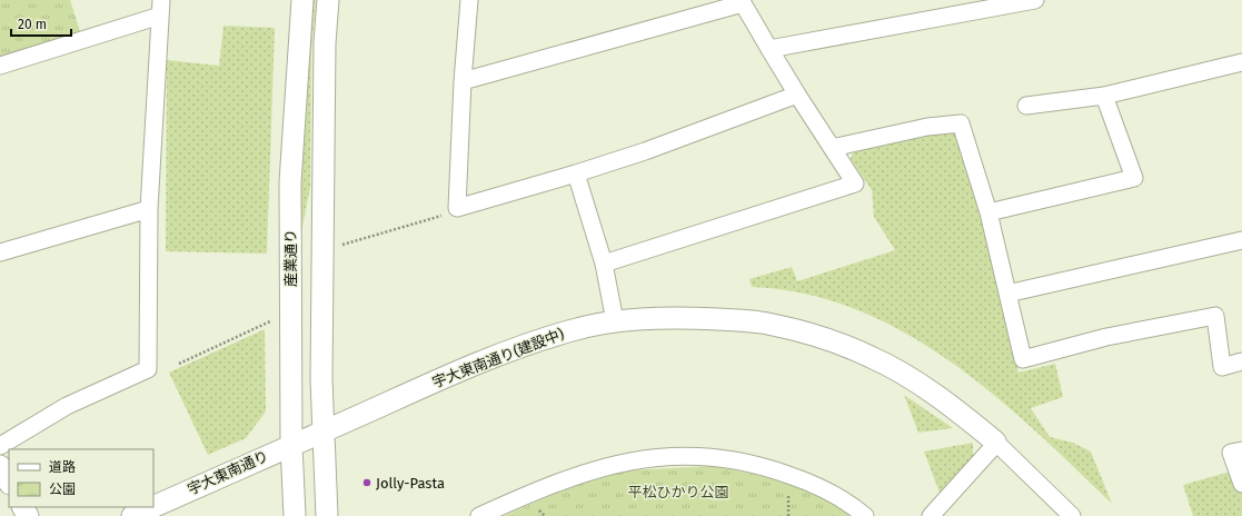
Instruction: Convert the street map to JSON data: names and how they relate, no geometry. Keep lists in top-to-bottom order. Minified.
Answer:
{"streets":{"street":["産業通り","宇大東南通り(建設中)","宇大東南通り"]},"crossings":[["産業通り","宇大東南通り"],["宇大東南通り(建設中)","宇大東南通り"]],"parks":["平松ひかり公園"],"places":["Jolly-Pasta"],"legend":["道路","公園"],"scale_bar":"20 m"}
